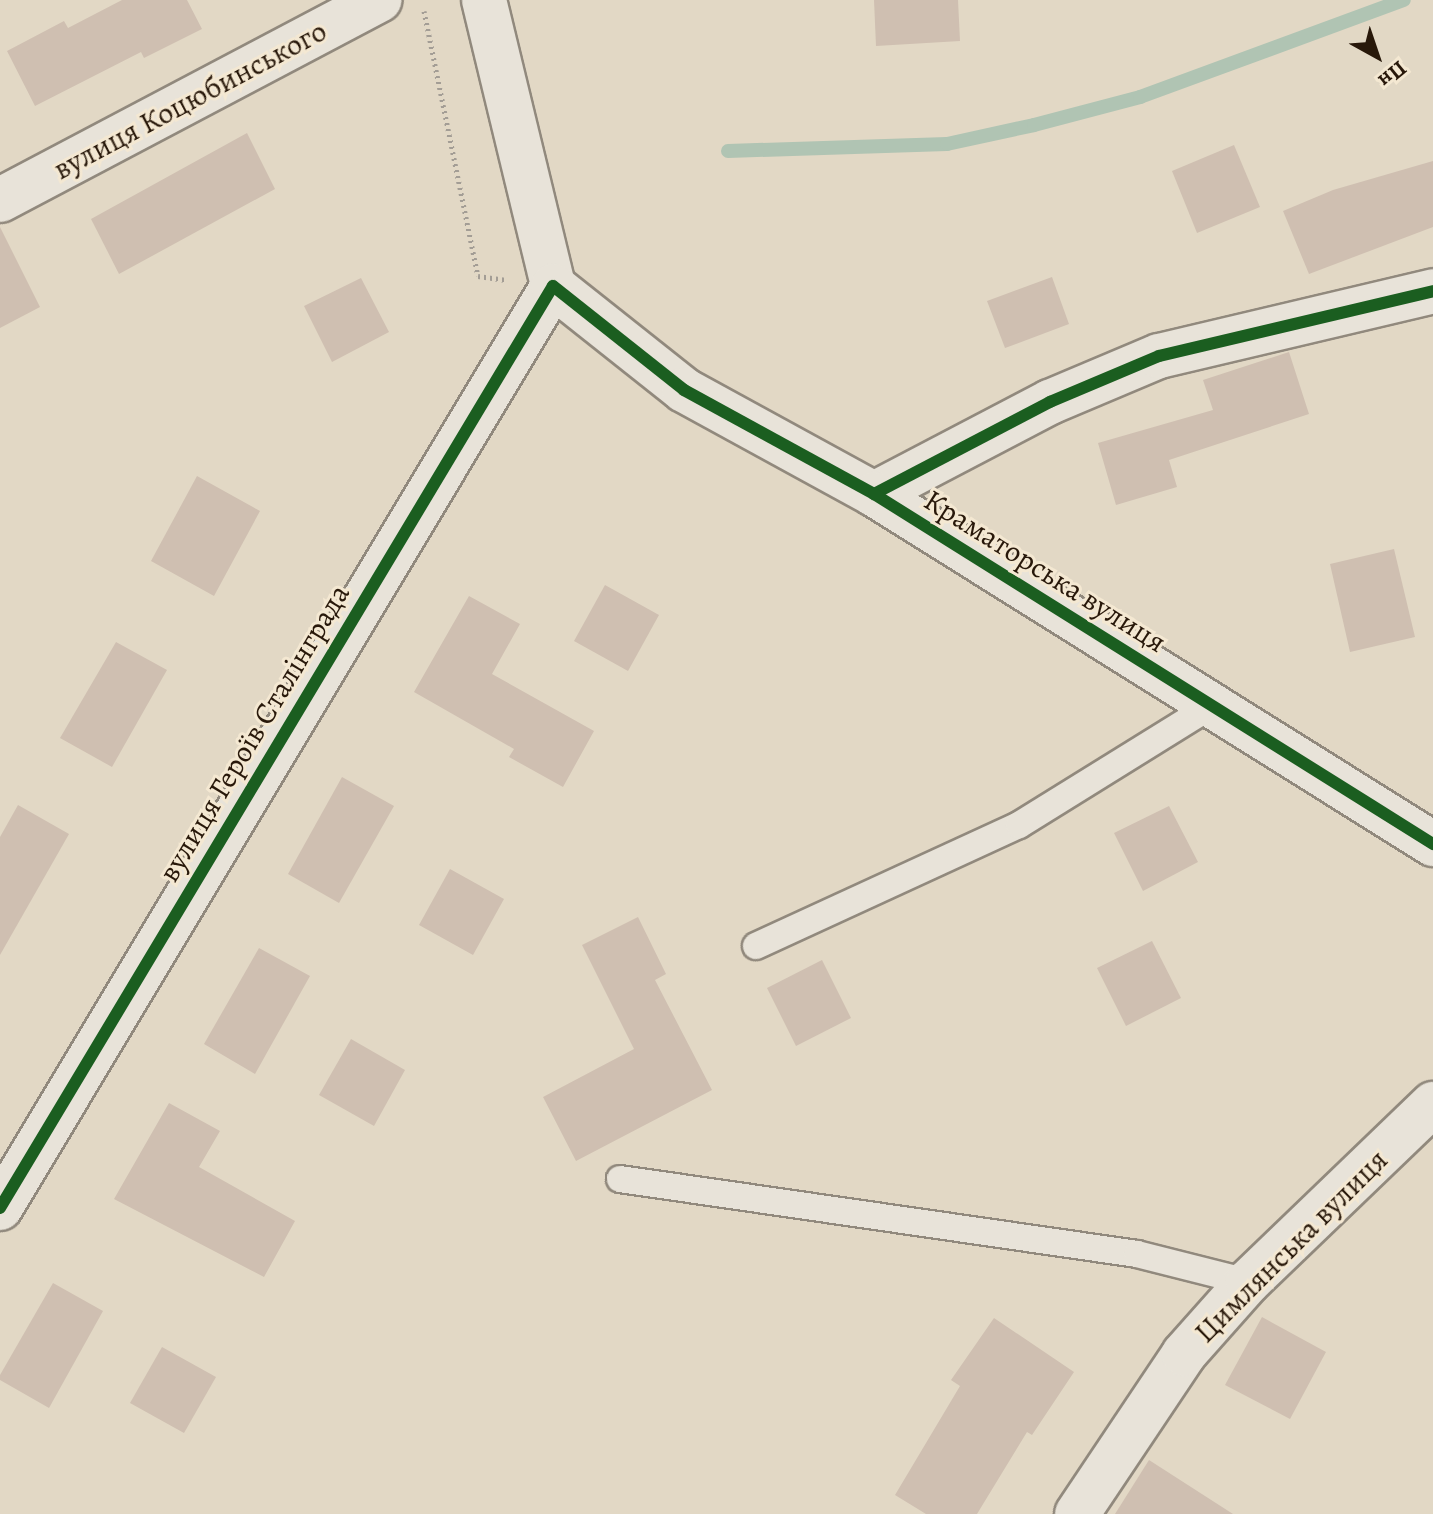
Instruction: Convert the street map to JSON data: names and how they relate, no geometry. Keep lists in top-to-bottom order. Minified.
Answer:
{"streets":{"street":["вулиця Коцюбинського","Краматорська вулиця","вулиця Героїв Сталінграда","Цимлянська вулиця"]},"crossings":[["Краматорська вулиця","вулиця Героїв Сталінграда"]],"north":"bottom right"}
